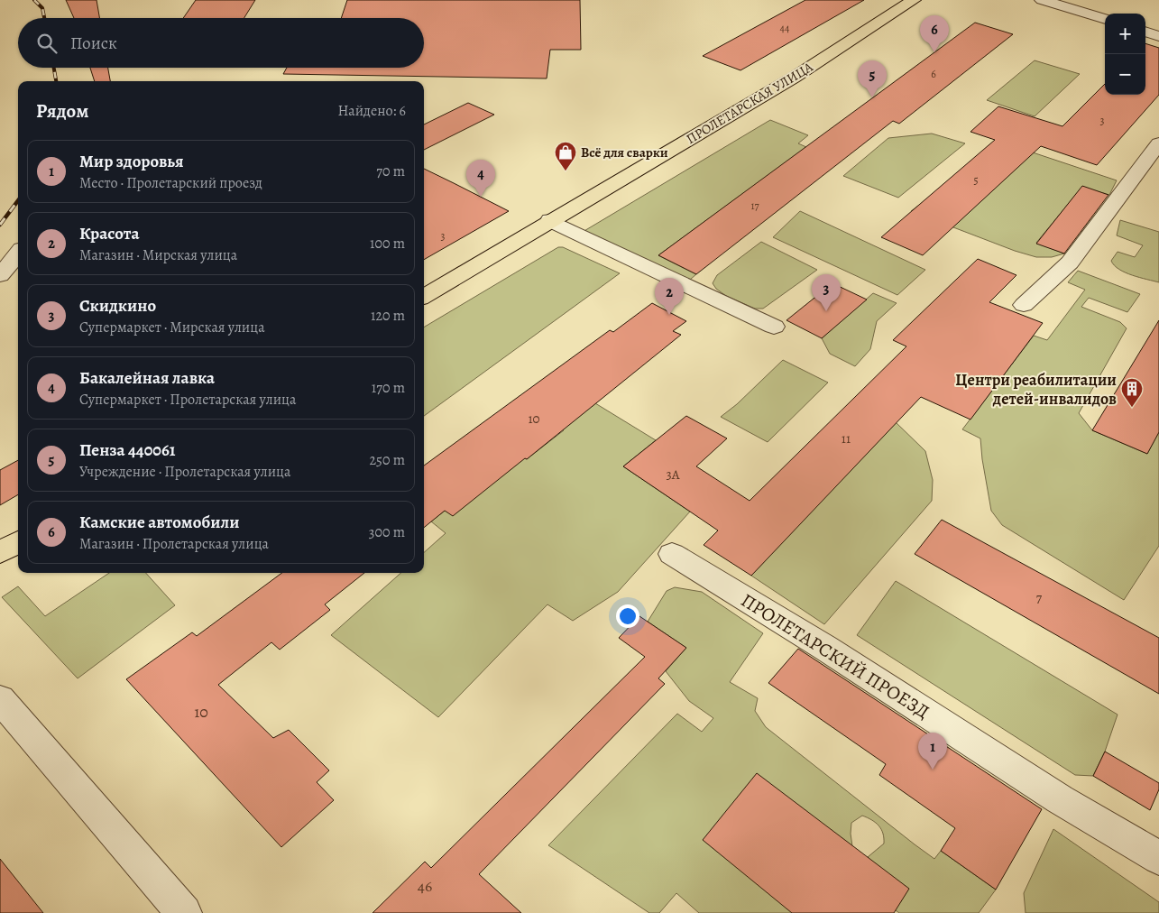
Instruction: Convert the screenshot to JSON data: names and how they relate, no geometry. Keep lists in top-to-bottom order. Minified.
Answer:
{"streets":{"main road":["ПРОЛЕТАРСКАЯ УЛИЦА"],"street":["ПРОЛЕТАРСКИЙ ПРОЕЗД"]},"places":{"shop":["Всё для сварки"],"building":["Центри реабилитации детей-инвалидов"]},"house_numbers":["44","6","3","5","17","3","10","11","3А","7","10","46"],"page":{"map_buttons":["+","−"],"pins":["6","5","4","3","2","1"],"search":"Поиск","heading":["Рядом","Найдено: 6"],"list":[{"mark":"1","name":"Мир здоровья","note":"Место · Пролетарский проезд","value":"70 m"},{"mark":"2","name":"Красота","note":"Магазин · Мирская улица","value":"100 m"},{"mark":"3","name":"Скидкино","note":"Супермаркет · Мирская улица","value":"120 m"},{"mark":"4","name":"Бакалейная лавка","note":"Супермаркет · Пролетарская улица","value":"170 m"},{"mark":"5","name":"Пенза 440061","note":"Учреждение · Пролетарская улица","value":"250 m"},{"mark":"6","name":"Камские автомобили","note":"Магазин · Пролетарская улица","value":"300 m"}]}}
